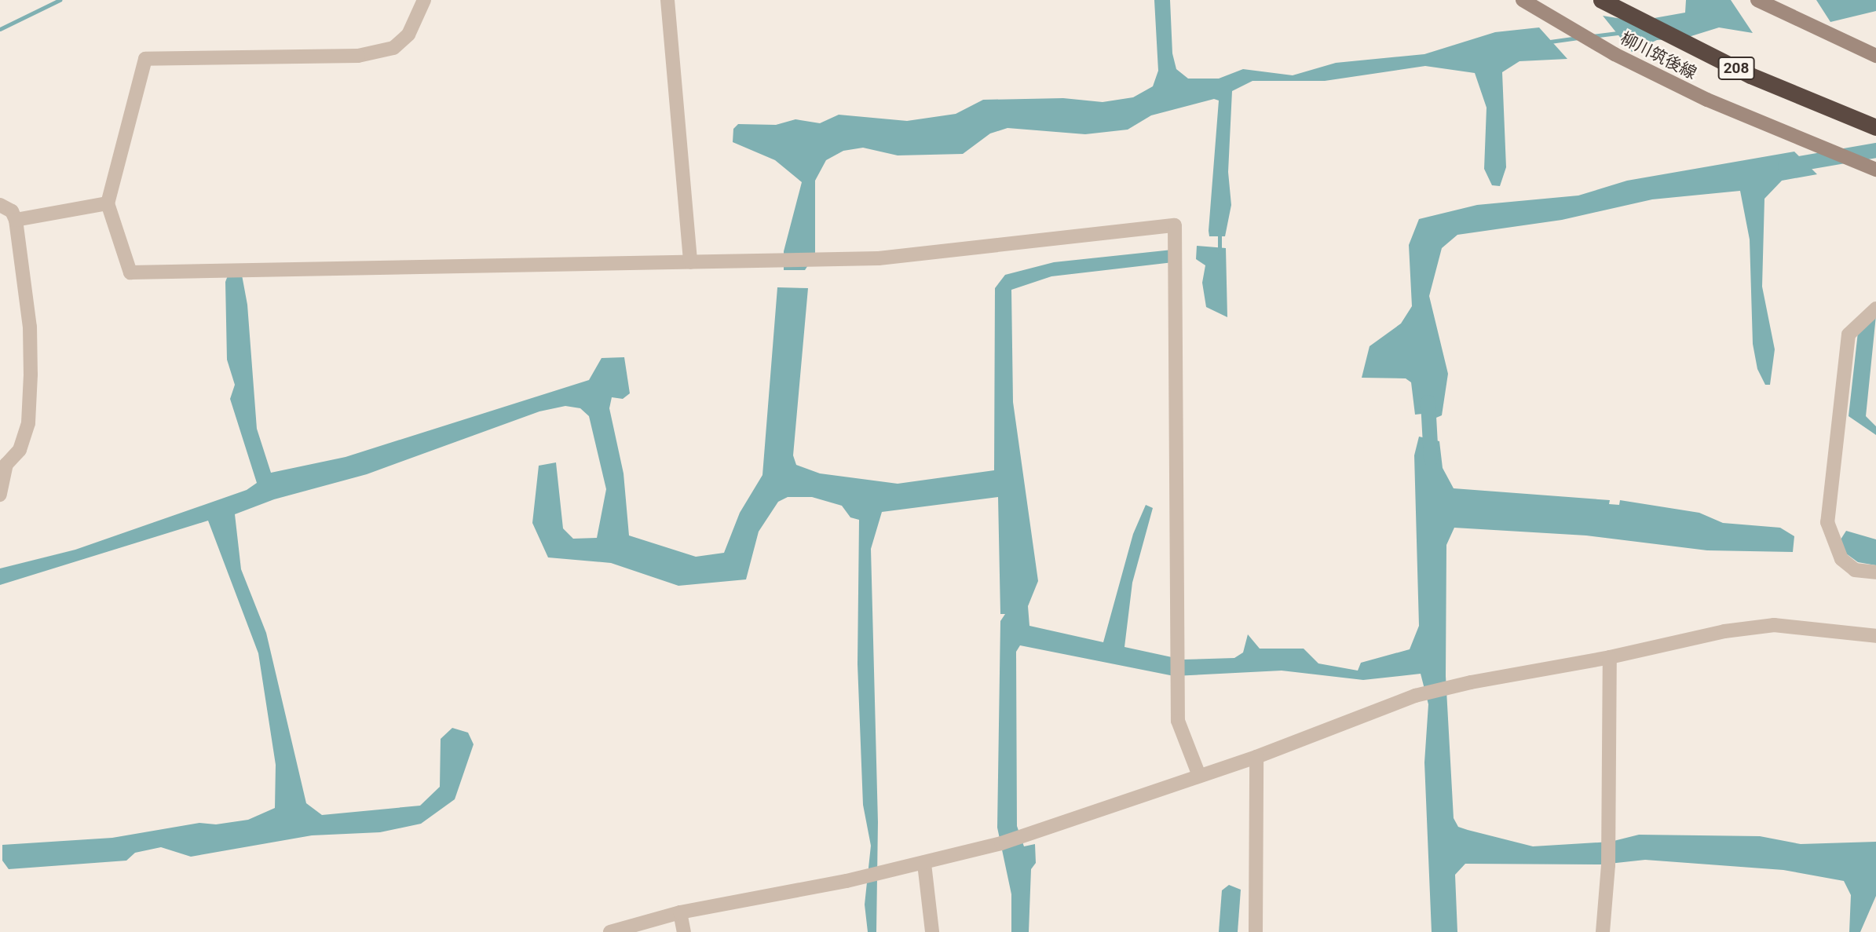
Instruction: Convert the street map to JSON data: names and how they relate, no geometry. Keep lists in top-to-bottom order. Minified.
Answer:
{"streets":{"highway":["208"],"main road":["柳川筑後線"]}}
